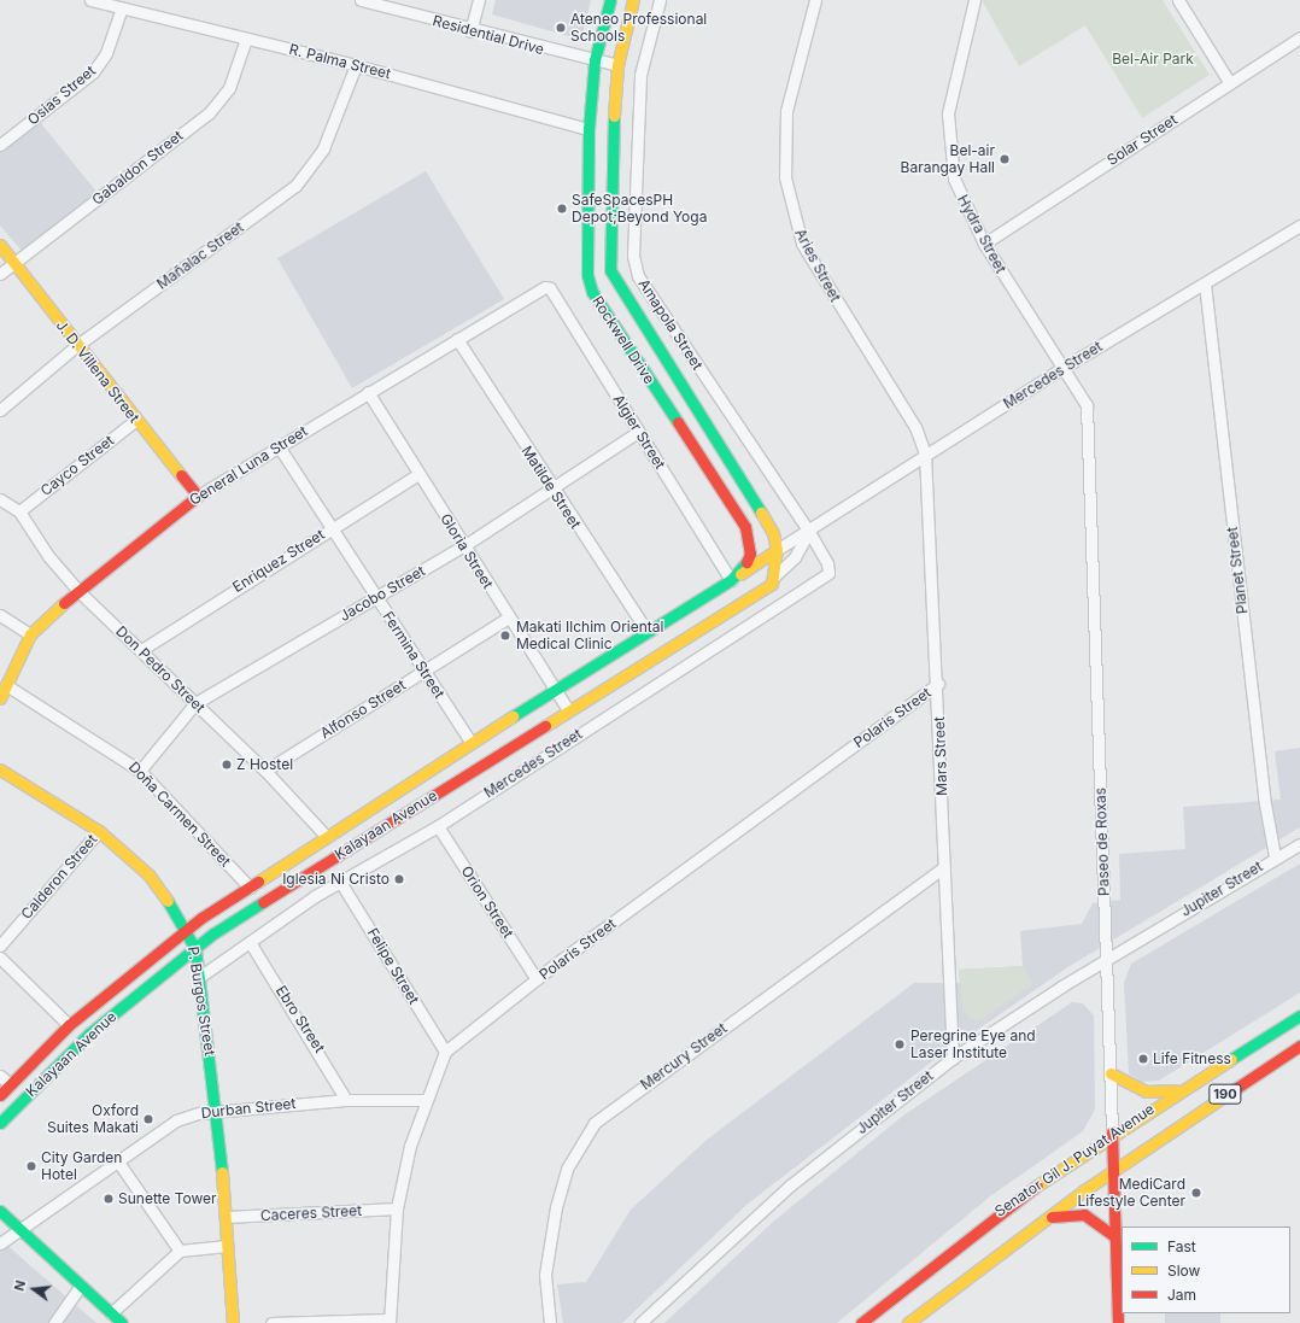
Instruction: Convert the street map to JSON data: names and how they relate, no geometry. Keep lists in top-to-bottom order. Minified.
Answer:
{"streets":{"main road":["Rockwell Drive","J. D. Villena Street","General Luna Street","Kalayaan Avenue","Paseo de Roxas","P. Burgos Street","190","Senator Gil J. Puyat Avenue"],"street":["Residential Drive","R. Palma Street","Osias Street","Solar Street","Gabaldon Street","Hydra Street","Mañalac Street","Aries Street","Amapola Street","Mercedes Street","Algier Street","Cayco Street","Matilde Street","Gloria Street","Enriquez Street","Planet Street","Jacobo Street","Fermina Street","Don Pedro Street","Alfonso Street","Polaris Street","Mars Street","Doña Carmen Street","Calderon Street","Jupiter Street","Orion Street","Felipe Street","Ebro Street","Mercury Street","Durban Street","Caceres Street"]},"crossings":[["Residential Drive","Rockwell Drive"],["R. Palma Street","Osias Street"],["R. Palma Street","Gabaldon Street"],["R. Palma Street","Mañalac Street"],["R. Palma Street","Rockwell Drive"],["Solar Street","Hydra Street"],["Gabaldon Street","J. D. Villena Street"],["Hydra Street","Mercedes Street"],["Hydra Street","Paseo de Roxas"],["Mañalac Street","J. D. Villena Street"],["Aries Street","Mercedes Street"],["Aries Street","Mars Street"],["Amapola Street","Mercedes Street"],["Rockwell Drive","Mercedes Street"],["Rockwell Drive","Kalayaan Avenue"],["J. D. Villena Street","Cayco Street"],["J. D. Villena Street","General Luna Street"],["Mercedes Street","Planet Street"],["Mercedes Street","Mars Street"],["Mercedes Street","Kalayaan Avenue"],["Mercedes Street","Paseo de Roxas"],["Mercedes Street","Orion Street"],["Mercedes Street","Felipe Street"],["Mercedes Street","P. Burgos Street"],["Mercedes Street","Ebro Street"],["Algier Street","General Luna Street"],["Algier Street","Jacobo Street"],["Algier Street","Kalayaan Avenue"],["Cayco Street","Don Pedro Street"],["General Luna Street","Matilde Street"],["General Luna Street","Gloria Street"],["General Luna Street","Fermina Street"],["General Luna Street","Don Pedro Street"],["General Luna Street","Doña Carmen Street"],["Matilde Street","Jacobo Street"],["Matilde Street","Kalayaan Avenue"],["Gloria Street","Enriquez Street"],["Gloria Street","Jacobo Street"],["Gloria Street","Alfonso Street"],["Gloria Street","Kalayaan Avenue"],["Enriquez Street","Fermina Street"],["Enriquez Street","Don Pedro Street"],["Planet Street","Jupiter Street"],["Jacobo Street","Fermina Street"],["Jacobo Street","Don Pedro Street"],["Jacobo Street","Doña Carmen Street"],["Fermina Street","Alfonso Street"],["Fermina Street","Kalayaan Avenue"],["Don Pedro Street","Alfonso Street"],["Don Pedro Street","Kalayaan Avenue"],["Polaris Street","Mars Street"],["Polaris Street","Orion Street"],["Polaris Street","Felipe Street"],["Polaris Street","Durban Street"],["Polaris Street","Caceres Street"],["Mars Street","Jupiter Street"],["Mars Street","Mercury Street"],["Doña Carmen Street","Kalayaan Avenue"],["Kalayaan Avenue","P. Burgos Street"],["Paseo de Roxas","Jupiter Street"],["Paseo de Roxas","Senator Gil J. Puyat Avenue"],["Calderon Street","P. Burgos Street"],["P. Burgos Street","Durban Street"],["P. Burgos Street","Caceres Street"],["Ebro Street","Durban Street"]],"parks":["Bel-Air Park"],"places":["Ateneo Professional Schools","Bel-air Barangay Hall","SafeSpacesPH Depot;Beyond Yoga","Makati Ilchim Oriental Medical Clinic","Z Hostel","Iglesia Ni Cristo","Peregrine Eye and Laser Institute","Life Fitness","Oxford Suites Makati","City Garden Hotel","MediCard Lifestyle Center","Sunette Tower"],"legend":["Fast","Slow","Jam"],"north":"left"}
